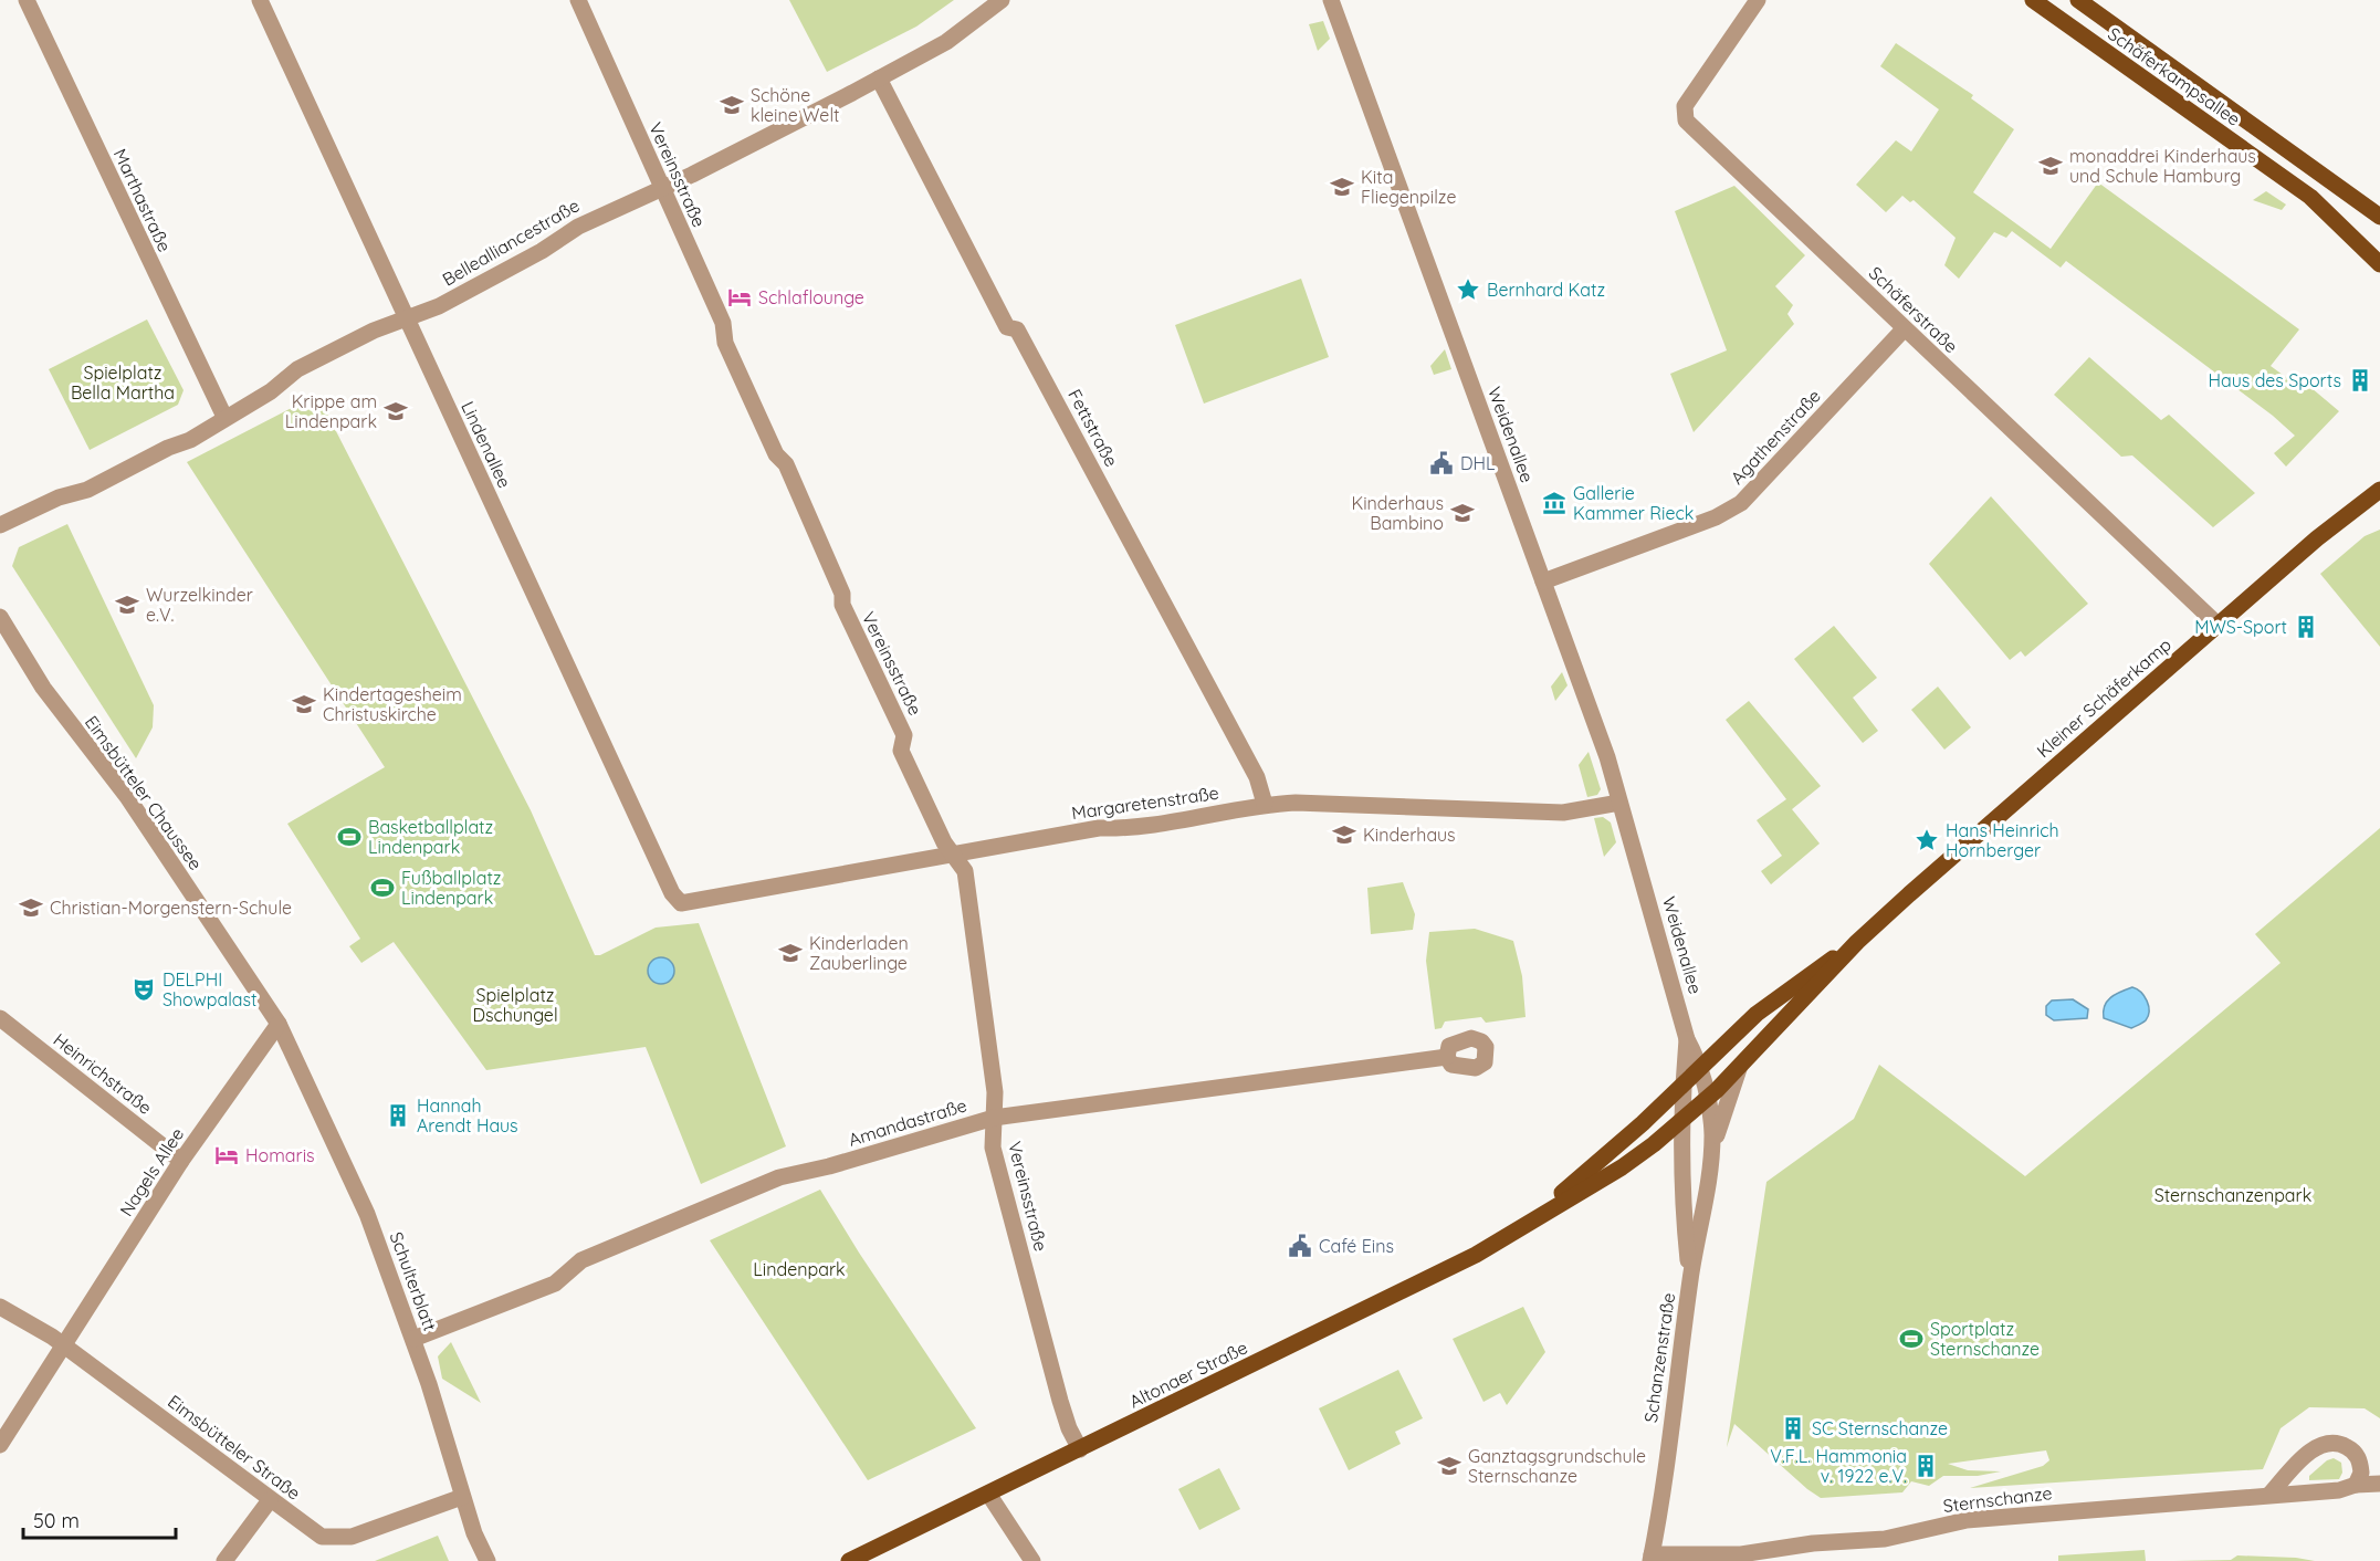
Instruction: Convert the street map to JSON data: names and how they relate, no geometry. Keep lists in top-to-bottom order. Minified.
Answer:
{"streets":{"main road":["Schäferkampsallee","Kleiner Schäferkamp","Altonaer Straße"],"street":["Vereinsstraße","Marthastraße","Bellealliancestraße","Schäferstraße","Fettstraße","Weidenallee","Agathenstraße","Lindenallee","Eimsbütteler Chaussee","Margaretenstraße","Heinrichstraße","Amandastraße","Nagels Allee","Schulterblatt","Schanzenstraße","Eimsbütteler Straße","Sternschanze"]},"crossings":[["Vereinsstraße","Bellealliancestraße"],["Vereinsstraße","Margaretenstraße"],["Vereinsstraße","Amandastraße"],["Vereinsstraße","Altonaer Straße"],["Marthastraße","Bellealliancestraße"],["Bellealliancestraße","Fettstraße"],["Bellealliancestraße","Lindenallee"],["Schäferstraße","Agathenstraße"],["Schäferstraße","Kleiner Schäferkamp"],["Fettstraße","Margaretenstraße"],["Weidenallee","Agathenstraße"],["Weidenallee","Kleiner Schäferkamp"],["Weidenallee","Margaretenstraße"],["Weidenallee","Schanzenstraße"],["Weidenallee","Altonaer Straße"],["Lindenallee","Margaretenstraße"],["Kleiner Schäferkamp","Schanzenstraße"],["Kleiner Schäferkamp","Altonaer Straße"],["Eimsbütteler Chaussee","Nagels Allee"],["Eimsbütteler Chaussee","Schulterblatt"],["Heinrichstraße","Nagels Allee"],["Amandastraße","Schulterblatt"],["Nagels Allee","Schulterblatt"],["Nagels Allee","Eimsbütteler Straße"],["Schulterblatt","Eimsbütteler Straße"],["Schanzenstraße","Altonaer Straße"],["Schanzenstraße","Sternschanze"]],"parks":["Spielplatz Bella Martha","Spielplatz Dschungel","Sternschanzenpark","Lindenpark"],"places":{"school or university":["Schöne kleine Welt","monaddrei Kinderhaus und Schule Hamburg","Kita Fliegenpilze","Krippe am Lindenpark","Kinderhaus Bambino","Wurzelkinder e.V.","Kindertagesheim Christuskirche","Kinderhaus","Christian-Morgenstern-Schule","Kinderladen Zauberlinge","Ganztagsgrundschule Sternschanze"],"place":["Bernhard Katz","Hans Heinrich Hornberger"],"hotel":["Schlaflounge","Homaris"],"building":["Haus des Sports","MWS-Sport","Hannah Arendt Haus","SC Sternschanze","V.F.L. Hammonia v. 1922 e.V."],"public building":["DHL","Café Eins"],"museum":["Gallerie Kammer Rieck"],"sports":["Basketballplatz Lindenpark","Fußballplatz Lindenpark","Sportplatz Sternschanze"],"theatre":["DELPHI Showpalast"]},"scale_bar":"50 m"}
